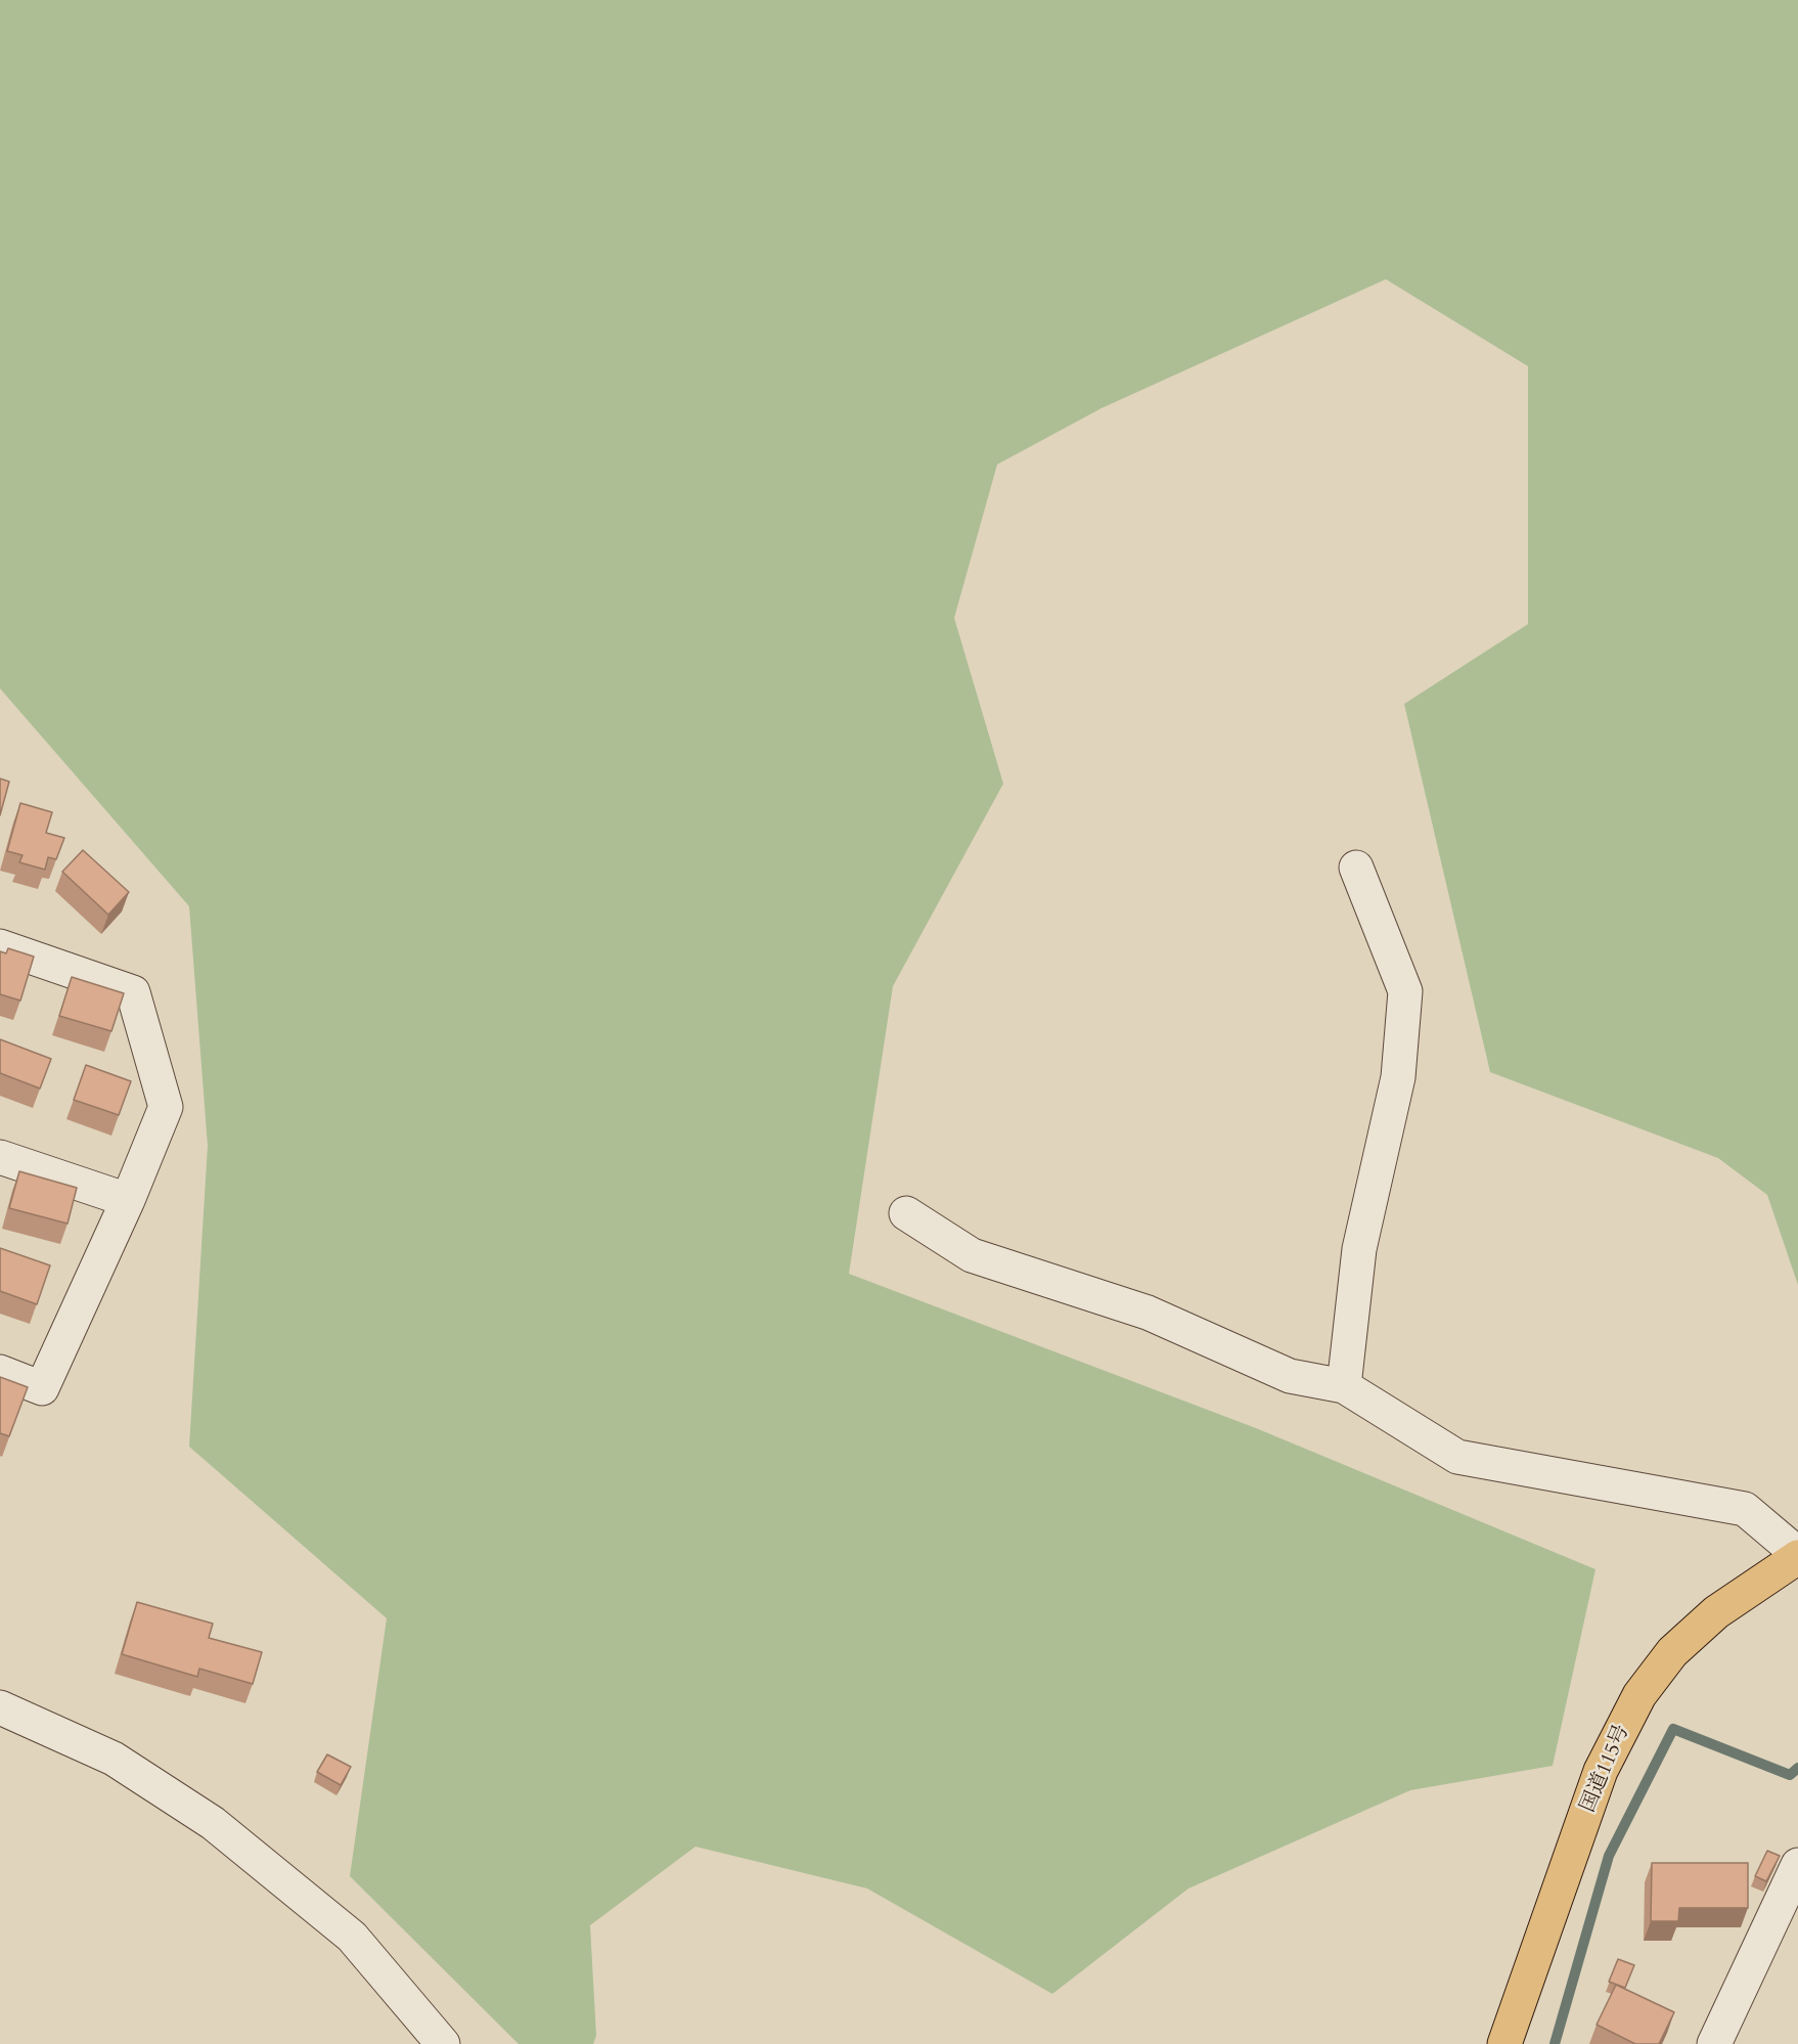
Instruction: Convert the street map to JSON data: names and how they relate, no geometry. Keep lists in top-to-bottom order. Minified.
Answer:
{"streets":{"highway":["国道115号"]}}
